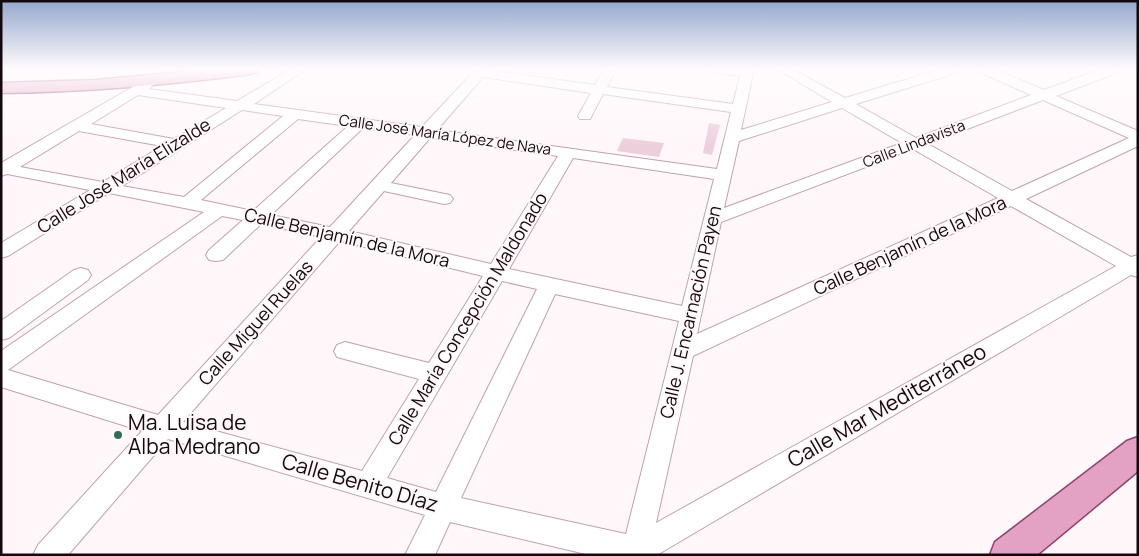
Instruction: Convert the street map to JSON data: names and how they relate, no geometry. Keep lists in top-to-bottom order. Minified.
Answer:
{"streets":{"street":["Calle José María López de Nava","Calle Lindavista","Calle José María Elizalde","Calle Benjamín de la Mora","Calle J. Encarnación Payen","Calle María Concepción Maldonado","Calle Miguel Ruelas","Calle Mar Mediterráneo","Calle Benito Díaz"]},"crossings":[["Calle José María López de Nava","Calle José María Elizalde"],["Calle José María López de Nava","Calle J. Encarnación Payen"],["Calle José María López de Nava","Calle María Concepción Maldonado"],["Calle José María López de Nava","Calle Miguel Ruelas"],["Calle Lindavista","Calle J. Encarnación Payen"],["Calle José María Elizalde","Calle Benjamín de la Mora"],["Calle Benjamín de la Mora","Calle J. Encarnación Payen"],["Calle Benjamín de la Mora","Calle María Concepción Maldonado"],["Calle Benjamín de la Mora","Calle Miguel Ruelas"],["Calle J. Encarnación Payen","Calle Mar Mediterráneo"],["Calle J. Encarnación Payen","Calle Benito Díaz"],["Calle María Concepción Maldonado","Calle Benito Díaz"],["Calle Miguel Ruelas","Calle Benito Díaz"],["Calle Mar Mediterráneo","Calle Benito Díaz"]],"places":["Ma. Luisa de Alba Medrano"]}
